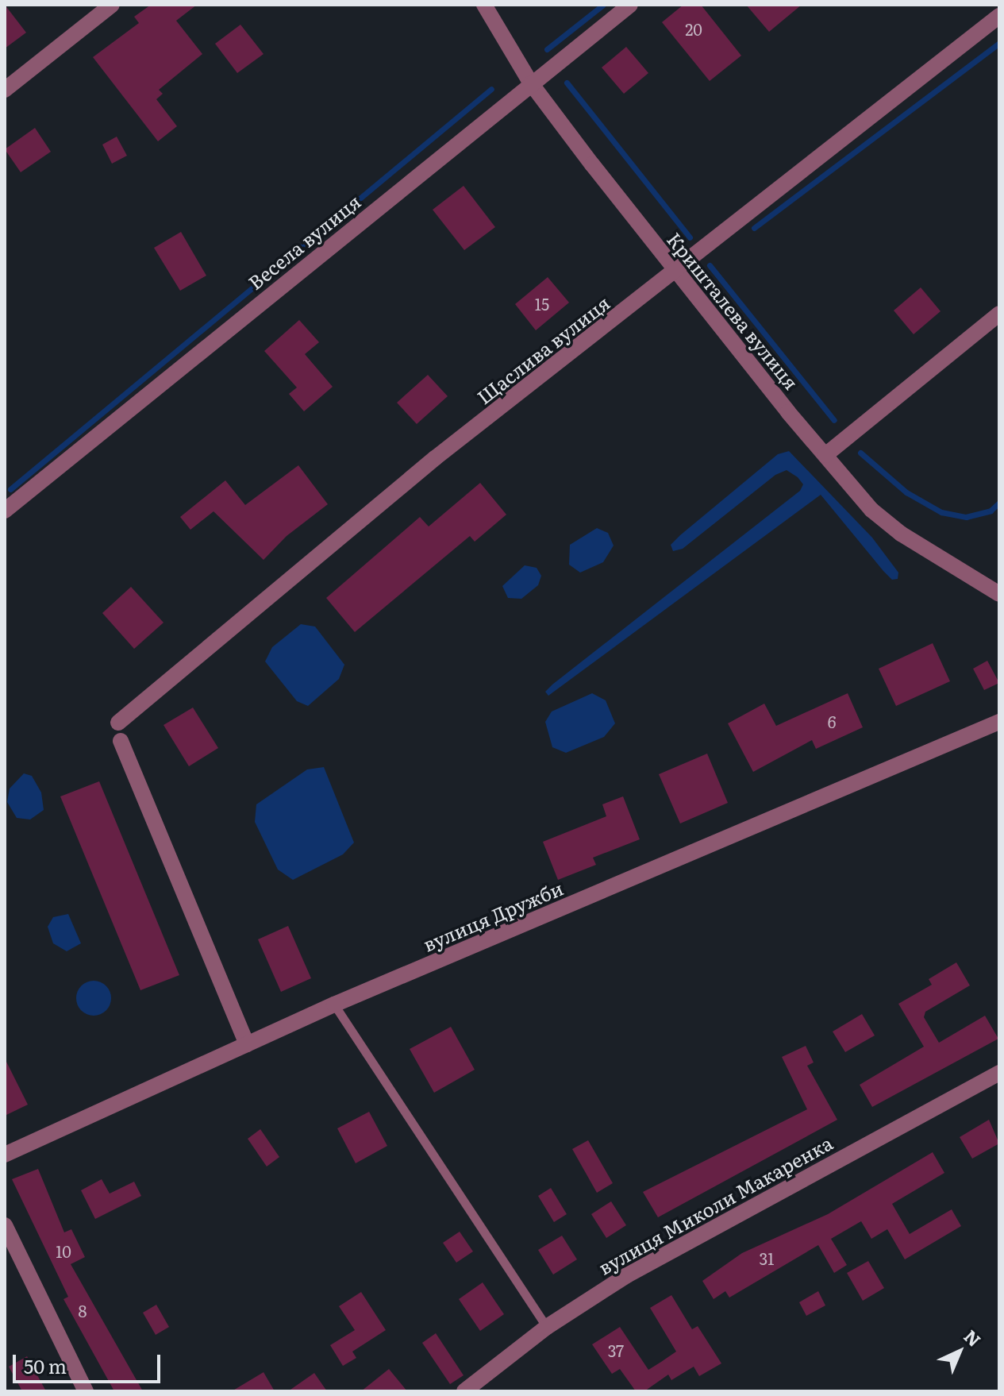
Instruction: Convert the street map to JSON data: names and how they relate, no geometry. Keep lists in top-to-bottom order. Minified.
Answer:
{"streets":{"street":["Весела вулиця","Кришталева вулиця","Щаслива вулиця","вулиця Дружби","вулиця Миколи Макаренка"]},"crossings":[["Весела вулиця","Кришталева вулиця"],["Кришталева вулиця","Щаслива вулиця"]],"house_numbers":["20","15","6","10","31","8","37"],"scale_bar":"50 m","north":"top right"}
